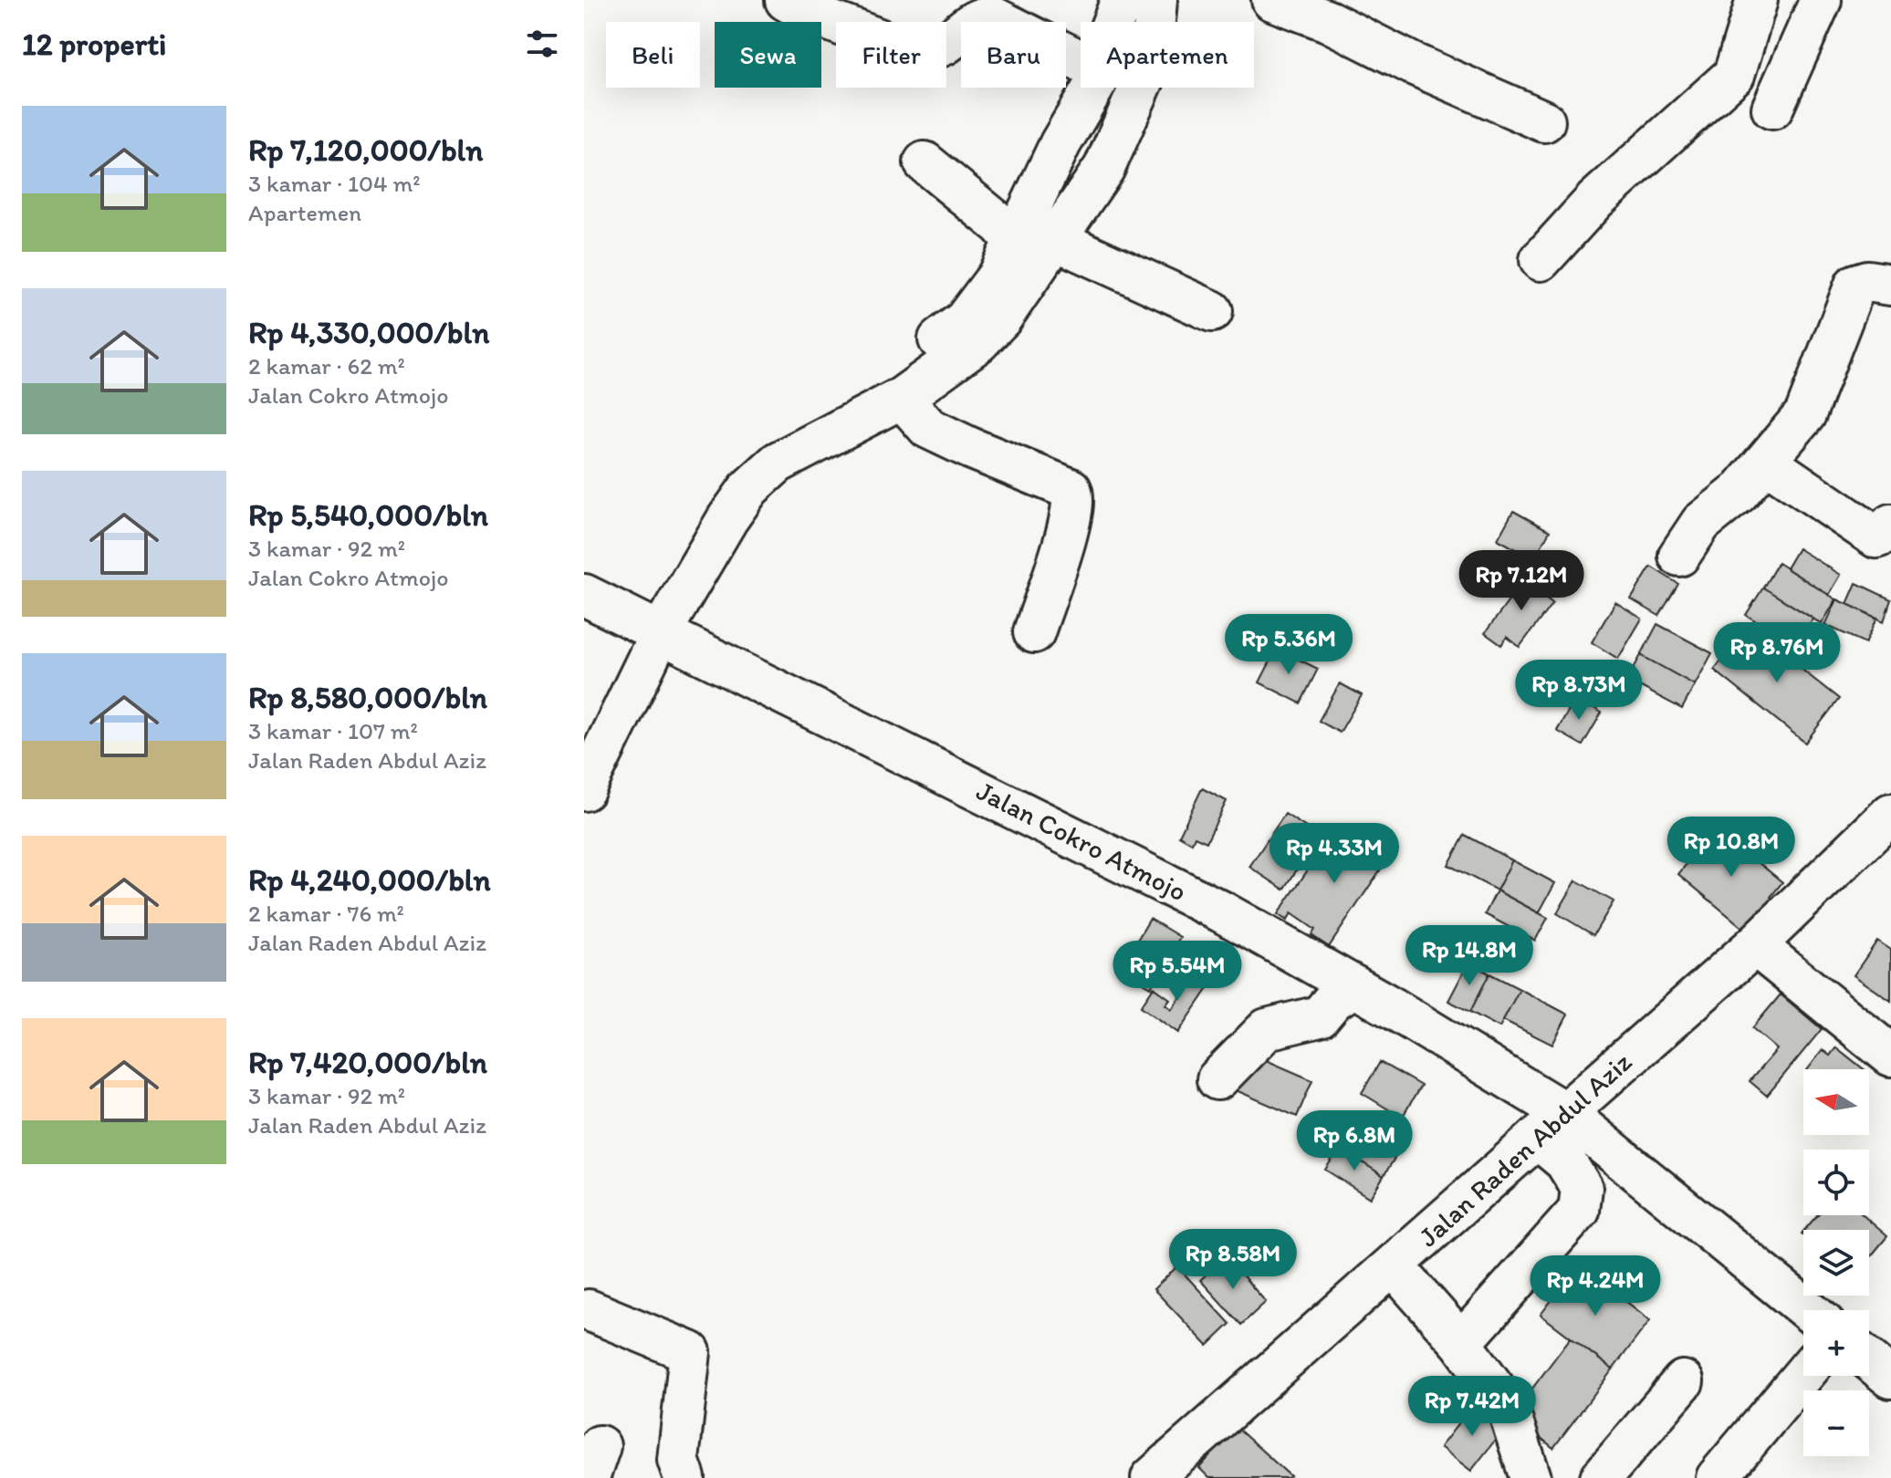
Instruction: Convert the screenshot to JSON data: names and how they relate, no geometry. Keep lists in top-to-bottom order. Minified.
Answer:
{"streets":{"street":["Jalan Cokro Atmojo","Jalan Raden Abdul Aziz"]},"crossings":[["Jalan Cokro Atmojo","Jalan Raden Abdul Aziz"]],"north":"left","page":{"heading":"12 properti","chip":["Beli","Sewa","Filter","Baru","Apartemen"],"list":[{"name":"Rp 7,120,000/bln","note":"3 kamar · 104 m² · Apartemen"},{"name":"Rp 4,330,000/bln","note":"2 kamar · 62 m² · Jalan Cokro Atmojo"},{"name":"Rp 5,540,000/bln","note":"3 kamar · 92 m² · Jalan Cokro Atmojo"},{"name":"Rp 8,580,000/bln","note":"3 kamar · 107 m² · Jalan Raden Abdul Aziz"},{"name":"Rp 4,240,000/bln","note":"2 kamar · 76 m² · Jalan Raden Abdul Aziz"},{"name":"Rp 7,420,000/bln","note":"3 kamar · 92 m² · Jalan Raden Abdul Aziz"}],"price":["Rp 7.12M","Rp 5.36M","Rp 8.76M","Rp 8.73M","Rp 10.8M","Rp 4.33M","Rp 14.8M","Rp 5.54M","Rp 6.8M","Rp 8.58M","Rp 4.24M","Rp 7.42M"],"map_buttons":["+","−"]}}
